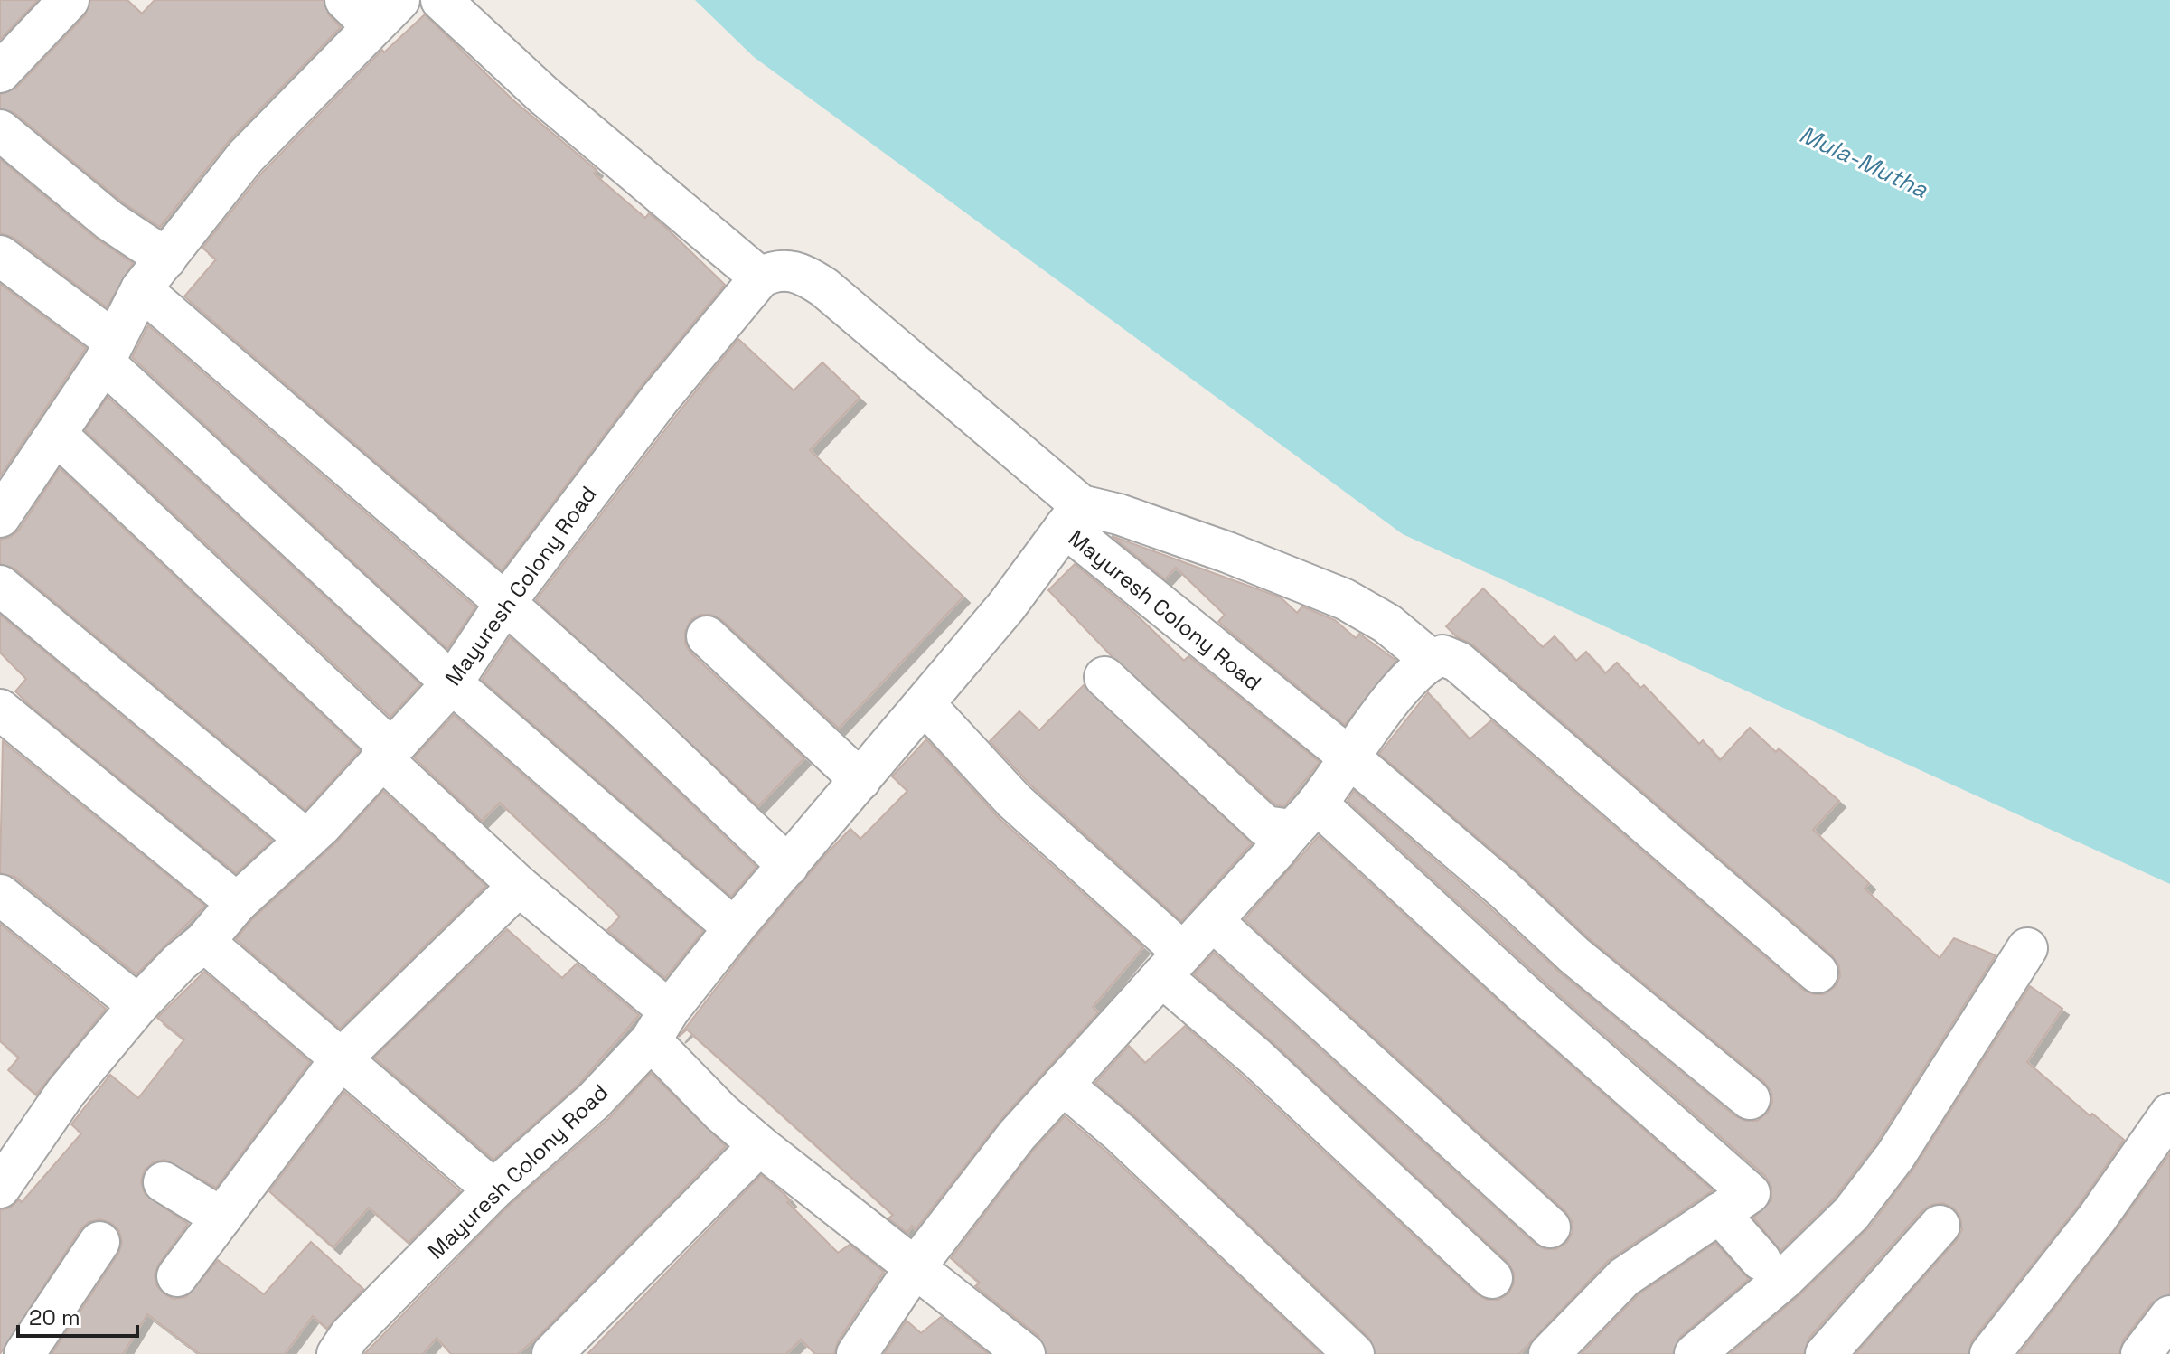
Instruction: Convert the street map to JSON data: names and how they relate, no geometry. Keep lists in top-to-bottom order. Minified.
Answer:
{"streets":{"street":["Mayuresh Colony Road"]},"water":["Mula-Mutha"],"scale_bar":"20 m"}
